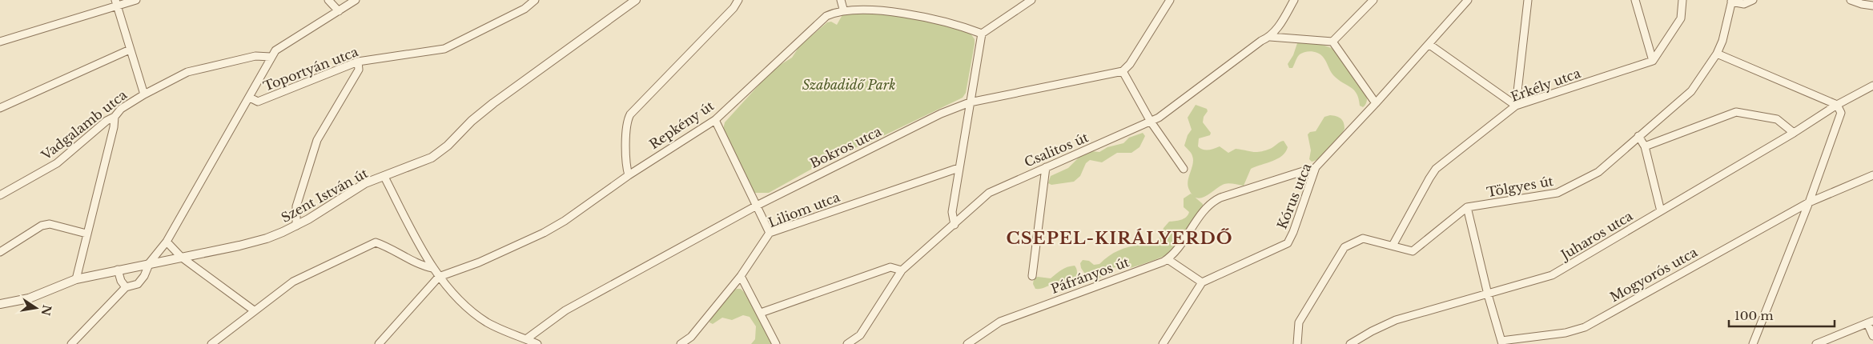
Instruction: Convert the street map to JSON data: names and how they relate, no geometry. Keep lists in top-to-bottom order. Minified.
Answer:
{"streets":{"street":["Toportyán utca","Erkély utca","Vadgalamb utca","Repkény út","Bokros utca","Csalitos út","Tölgyes út","Szent István út","Kórus utca","Liliom utca","Juharos utca","Mogyorós utca","Páfrányos út"]},"crossings":[["Kórus utca","Páfrányos út"]],"districts":["CSEPEL-KIRÁLYERDŐ"],"parks":["Szabadidő Park"],"scale_bar":"100 m","north":"right"}
